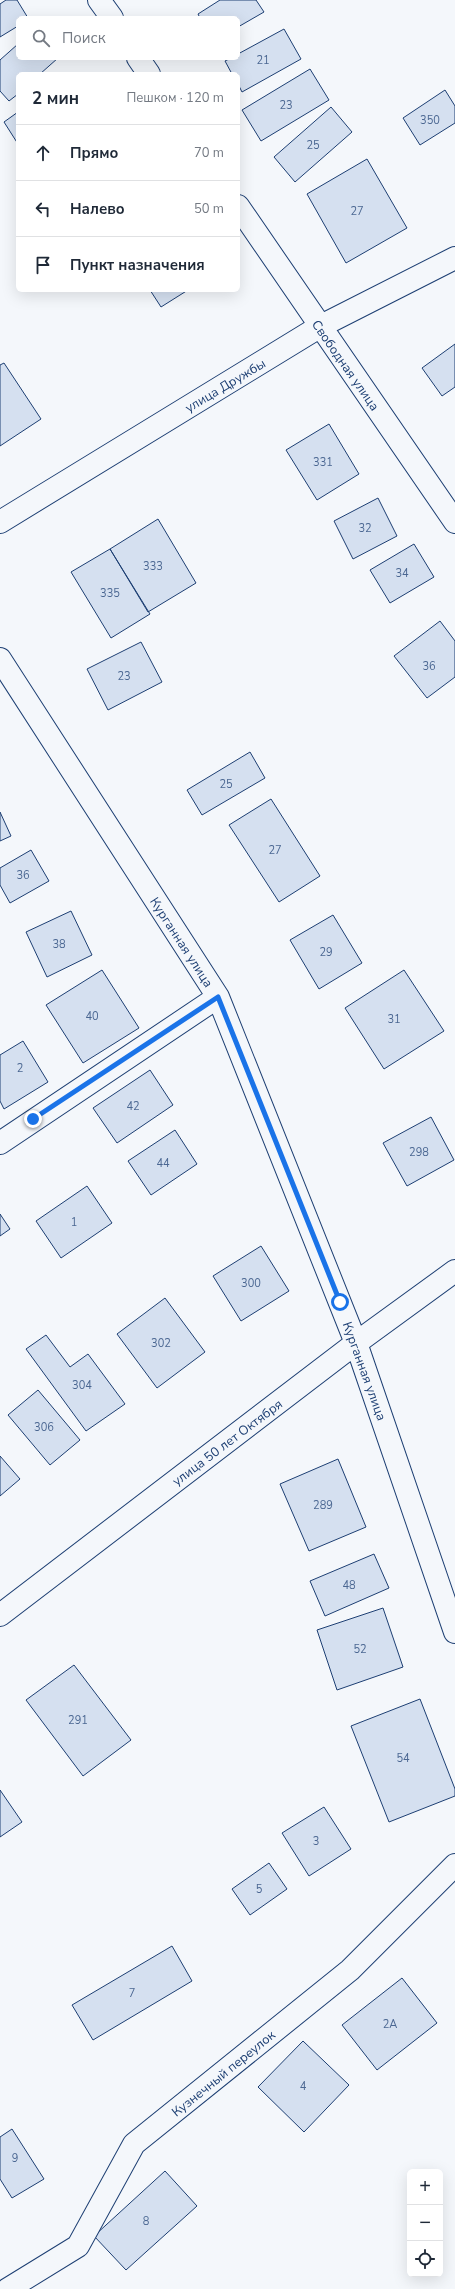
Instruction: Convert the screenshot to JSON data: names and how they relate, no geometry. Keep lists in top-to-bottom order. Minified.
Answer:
{"streets":{"street":["Свободная улица","улица Дружбы","Курганная улица","улица 50 лет Октября","Кузнечный переулок"]},"crossings":[["Свободная улица","улица Дружбы"],["Курганная улица","улица 50 лет Октября"]],"house_numbers":["21","23","350","25","27","331","32","333","34","335","36","23","25","27","36","38","29","40","31","2","42","298","44","1","300","302","304","306","289","48","52","291","54","3","5","7","2А","4","9","8"],"page":{"search":"Поиск","heading":["2 мин","Пешком · 120 m"],"list":[["Прямо","70 m"],["Налево","50 m"],"Пункт назначения"],"map_buttons":["+","−"]}}
